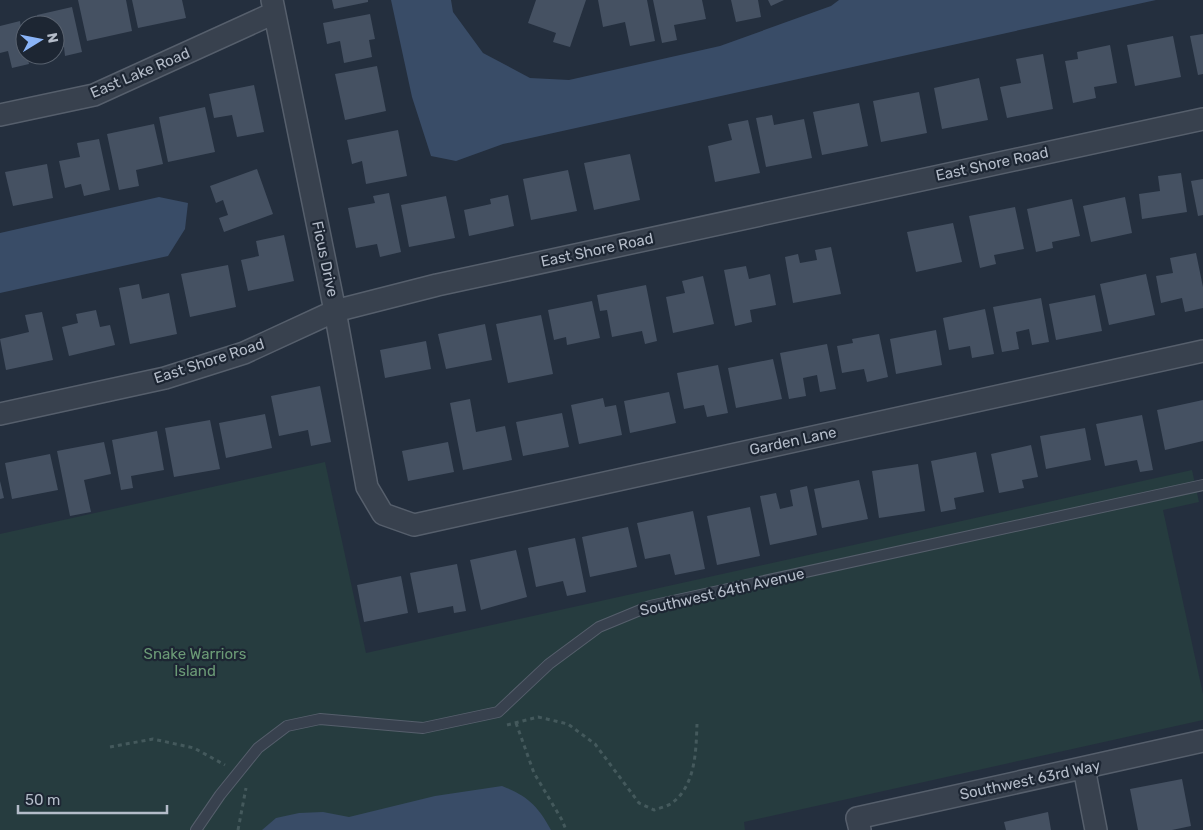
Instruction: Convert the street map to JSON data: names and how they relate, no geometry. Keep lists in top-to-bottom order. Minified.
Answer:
{"streets":{"street":["East Lake Road","East Shore Road","Ficus Drive","Garden Lane","Southwest 63rd Way"],"lane":["Southwest 64th Avenue"]},"crossings":[["East Lake Road","Ficus Drive"],["East Shore Road","Ficus Drive"],["Ficus Drive","Garden Lane"]],"parks":["Snake Warriors Island"],"scale_bar":"50 m","north":"right"}
